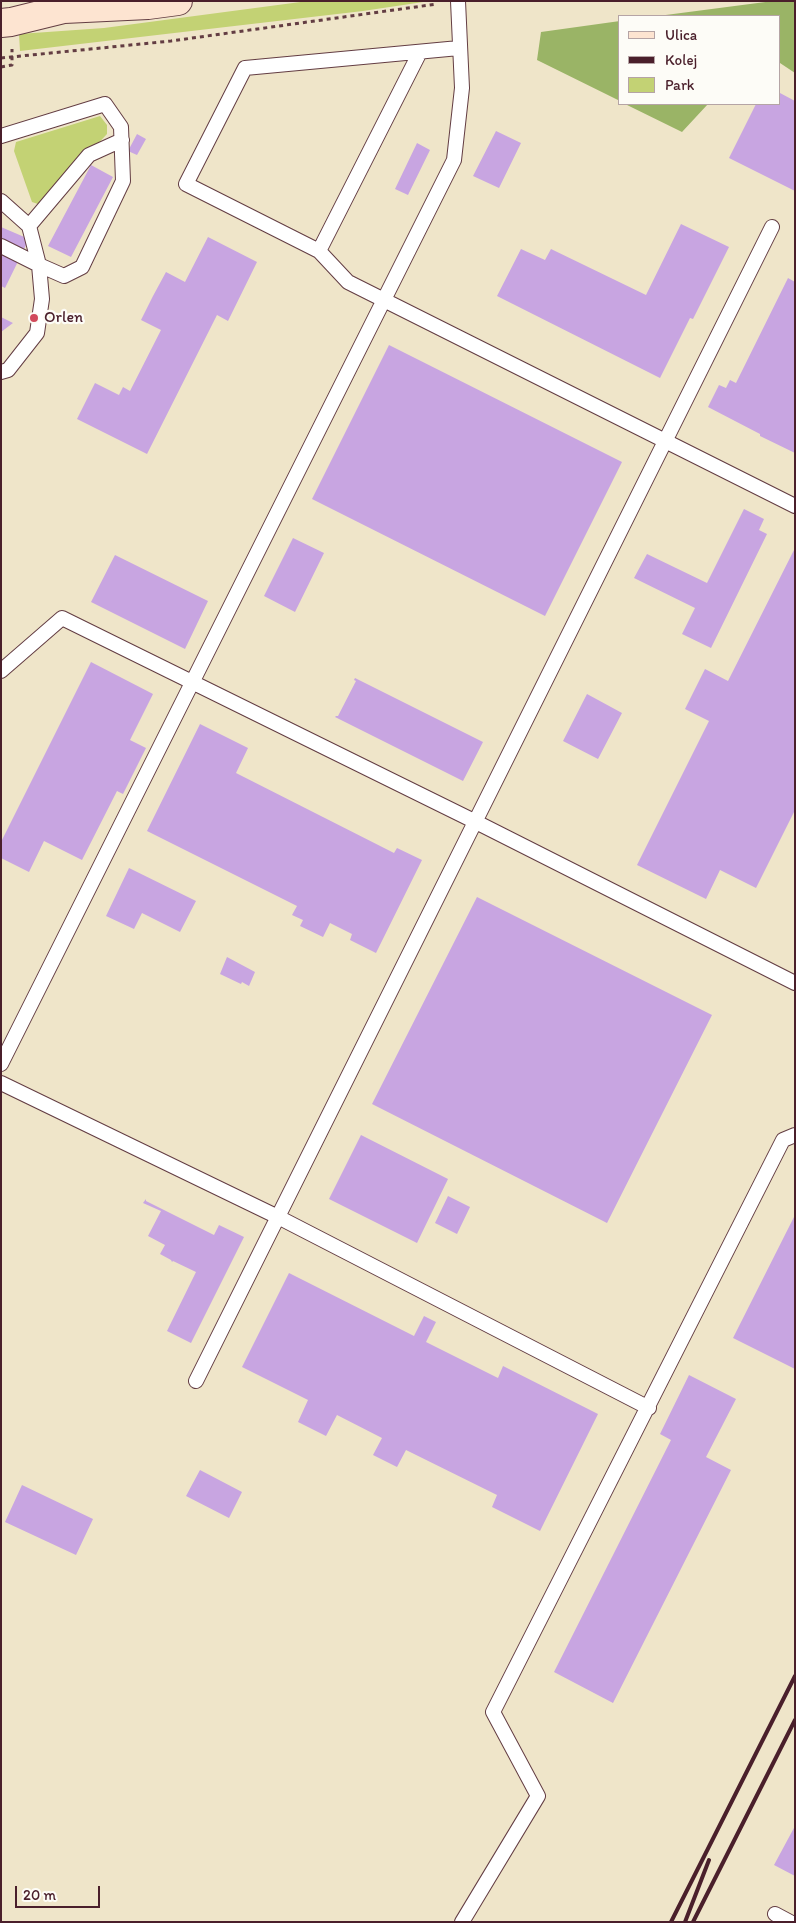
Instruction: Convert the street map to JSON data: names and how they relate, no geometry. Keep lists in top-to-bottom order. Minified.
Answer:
{"places":["Orlen"],"legend":["Ulica","Kolej","Park"],"scale_bar":"20 m"}
